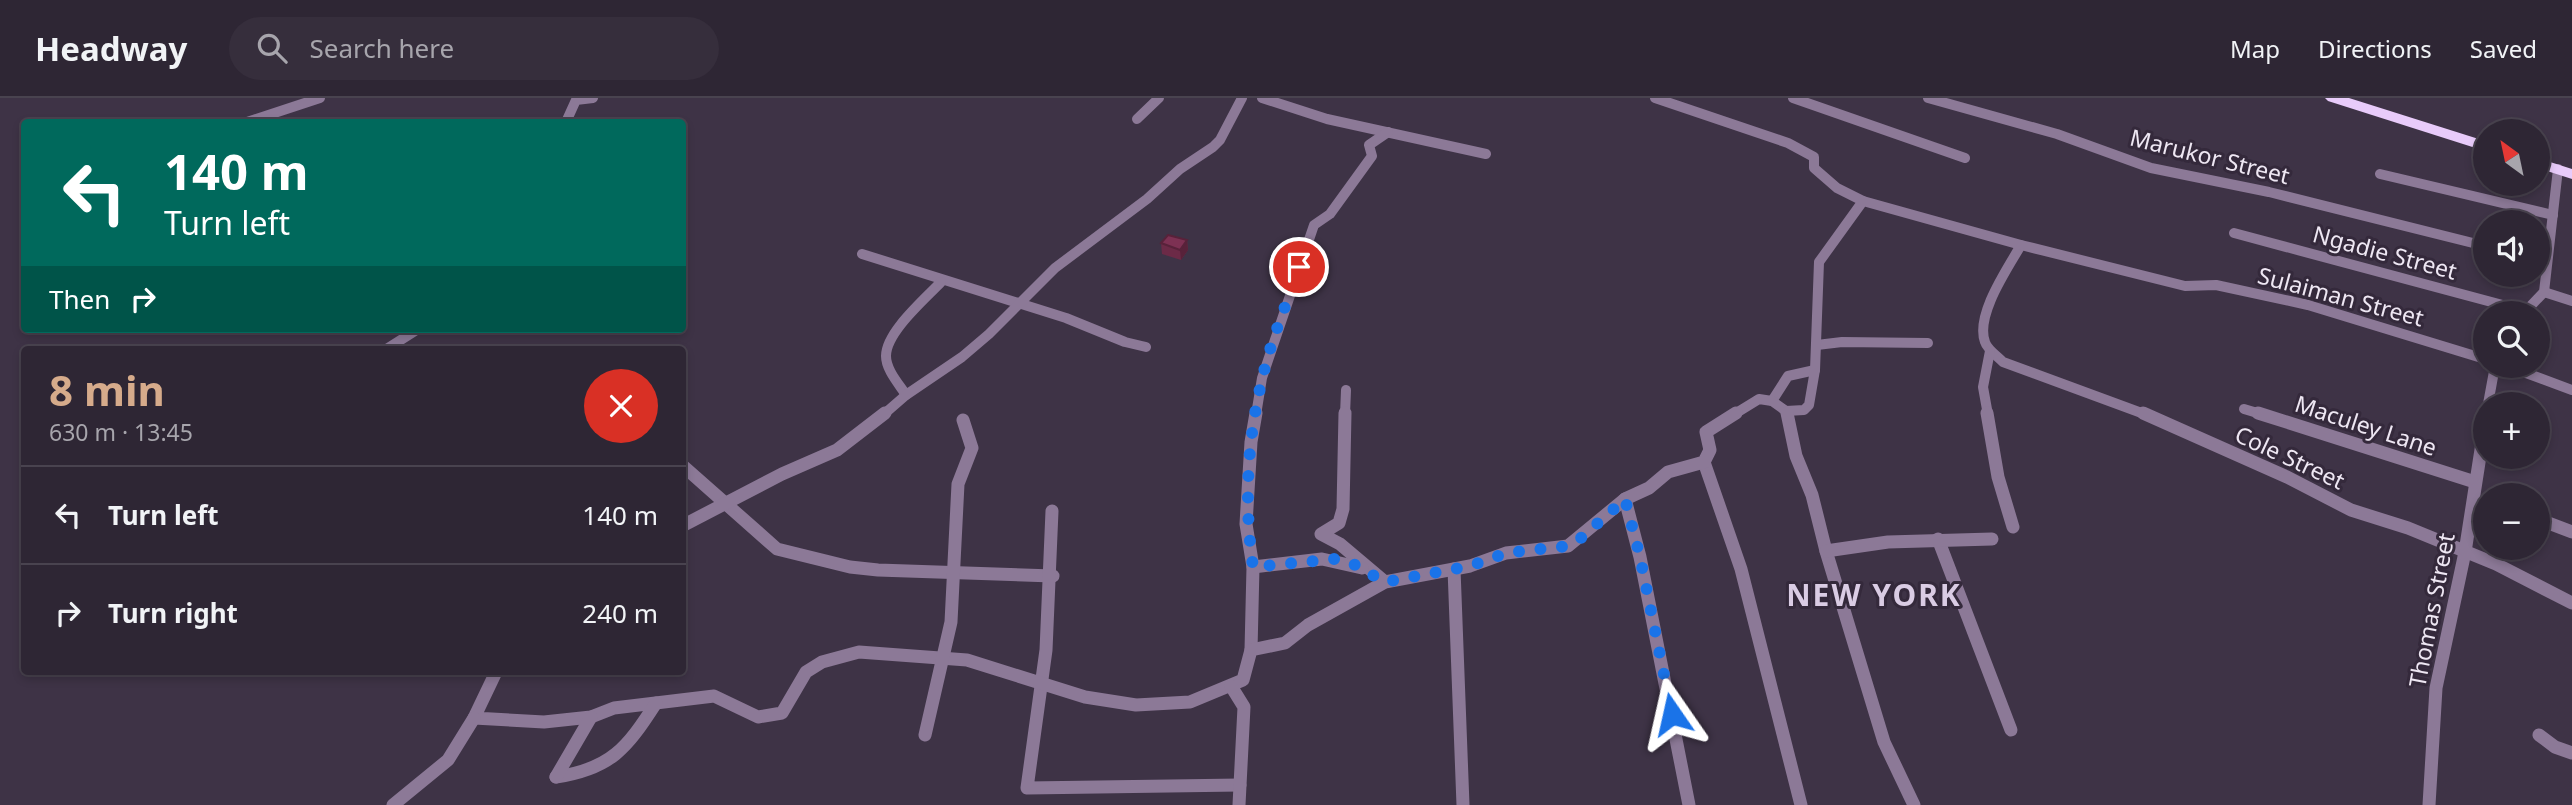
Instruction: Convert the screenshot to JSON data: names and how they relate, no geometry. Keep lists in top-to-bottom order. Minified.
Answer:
{"streets":{"street":["Marukor Street","Ngadie Street","Sulaiman Street","Maculey Lane","Cole Street","Thomas Street"]},"crossings":[["Cole Street","Thomas Street"]],"districts":["NEW YORK"],"north":"top left","page":{"header":"Headway","search":"Search here","nav":["Map","Directions","Saved"],"map_buttons":["+","−"],"turn":["140 m","Turn left"],"then":"Then","heading":["8 min","630 m · 13:45"],"list":[{"name":"Turn left","value":"140 m"},{"name":"Turn right","value":"240 m"}]}}
